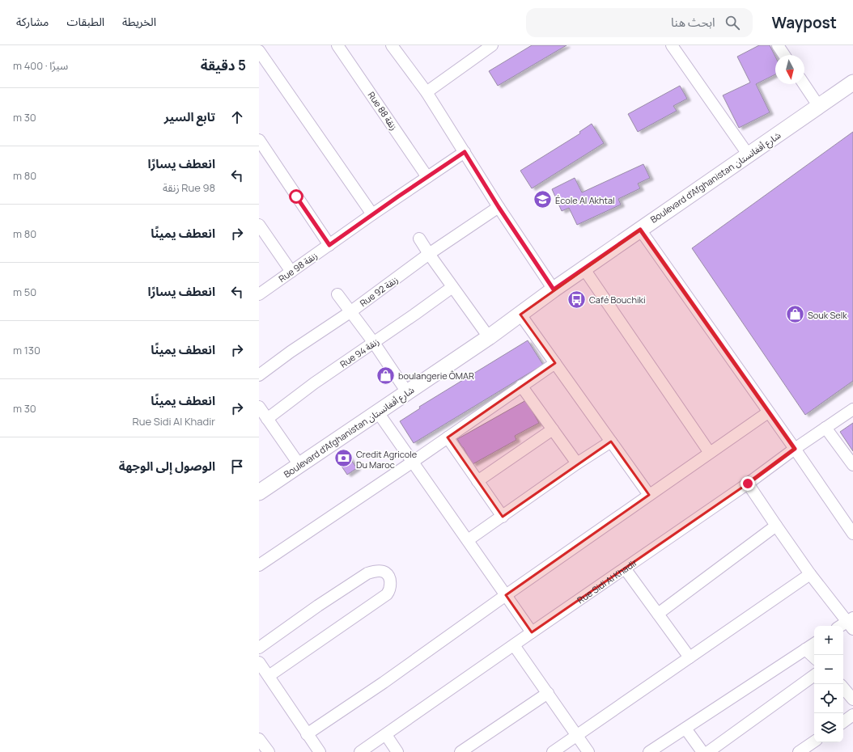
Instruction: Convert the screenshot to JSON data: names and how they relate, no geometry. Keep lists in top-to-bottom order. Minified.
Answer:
{"streets":{"street":["Rue 88 زنقة","Boulevard d'Afghanistan شارع أفغانستان","Rue 98 زنقة","Rue 92 زنقة","Rue 94 زنقة","Rue Sidi Al Khadir"]},"crossings":[["Rue 88 زنقة","Rue 98 زنقة"]],"places":{"school or university":["École Al Akhtal"],"bus stop":["Café Bouchiki"],"shop":["Souk Selk","boulangerie ÔMAR"],"bank":["Credit Agricole Du Maroc"]},"north":"bottom","page":{"header":"Waypost","search":"ابحث هنا","nav":["الخريطة","الطبقات","مشاركة"],"heading":["5 دقيقة","سيرًا · 400 m"],"list":[["تابع السير","30 m"],["انعطف يسارًا","Rue 98 زنقة","80 m"],["انعطف يمينًا","80 m"],["انعطف يسارًا","50 m"],["انعطف يمينًا","130 m"],["انعطف يمينًا","Rue Sidi Al Khadir","30 m"],"الوصول إلى الوجهة"],"map_buttons":["+","−"]}}
